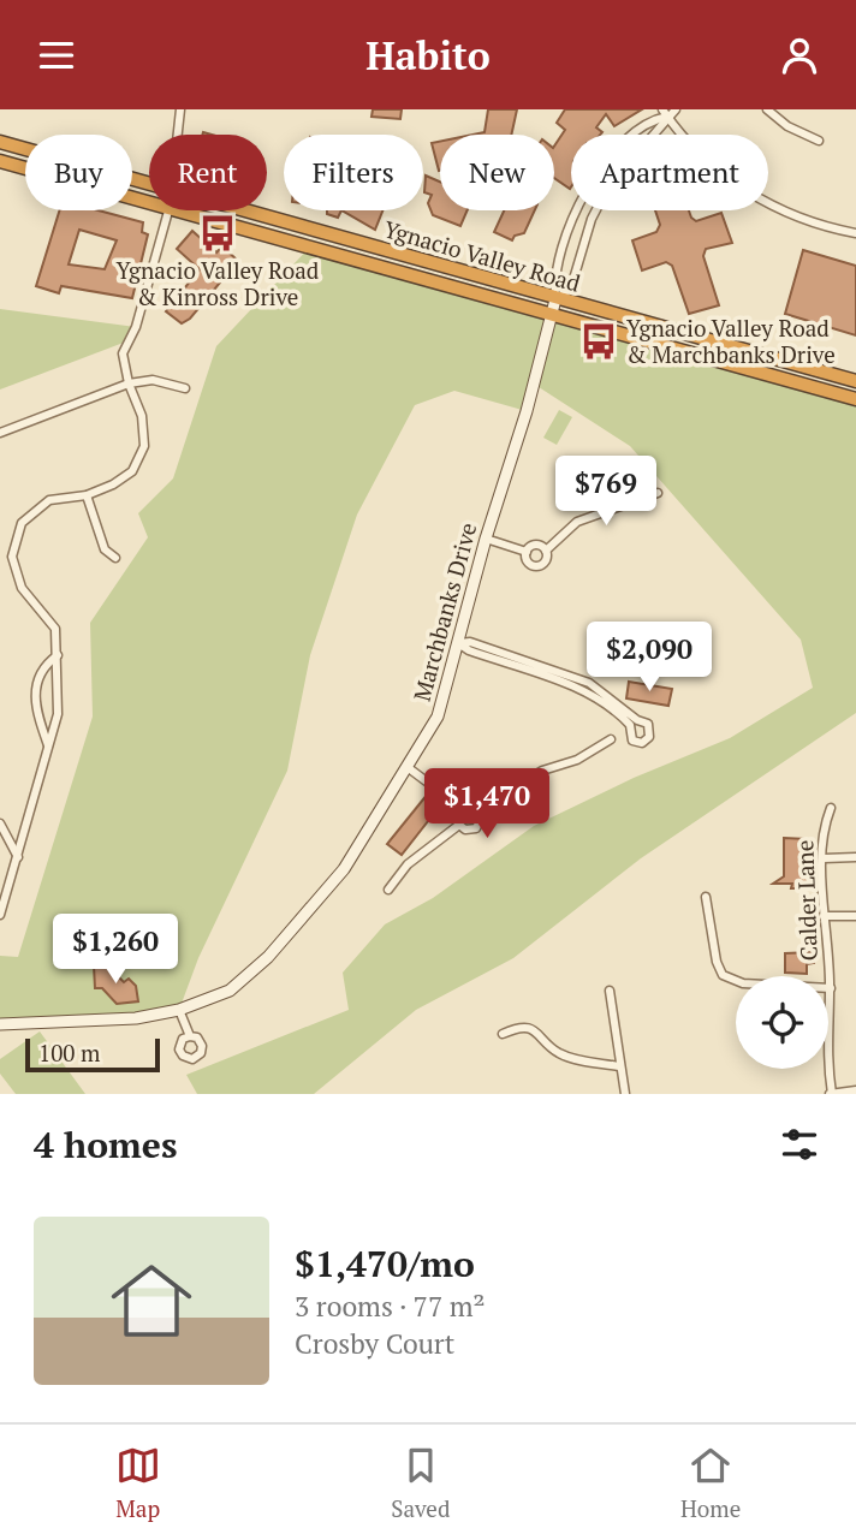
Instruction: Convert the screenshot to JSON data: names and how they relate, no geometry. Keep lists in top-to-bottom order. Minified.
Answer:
{"streets":{"highway":["Ygnacio Valley Road"],"street":["Marchbanks Drive","Calder Lane"]},"crossings":[["Ygnacio Valley Road","Marchbanks Drive"]],"places":{"bus stop":["Ygnacio Valley Road & Kinross Drive","Ygnacio Valley Road & Marchbanks Drive"]},"scale_bar":"100 m","page":{"header":"Habito","chip":["Buy","Rent","Filters","New","Apartment"],"price":["$769","$2,090","$1,470","$1,260"],"scale":"100 m","heading":"4 homes","list":[{"name":"$1,470/mo","note":"3 rooms · 77 m² · Crosby Court"}],"tabs":["Map","Saved","Home"]}}
